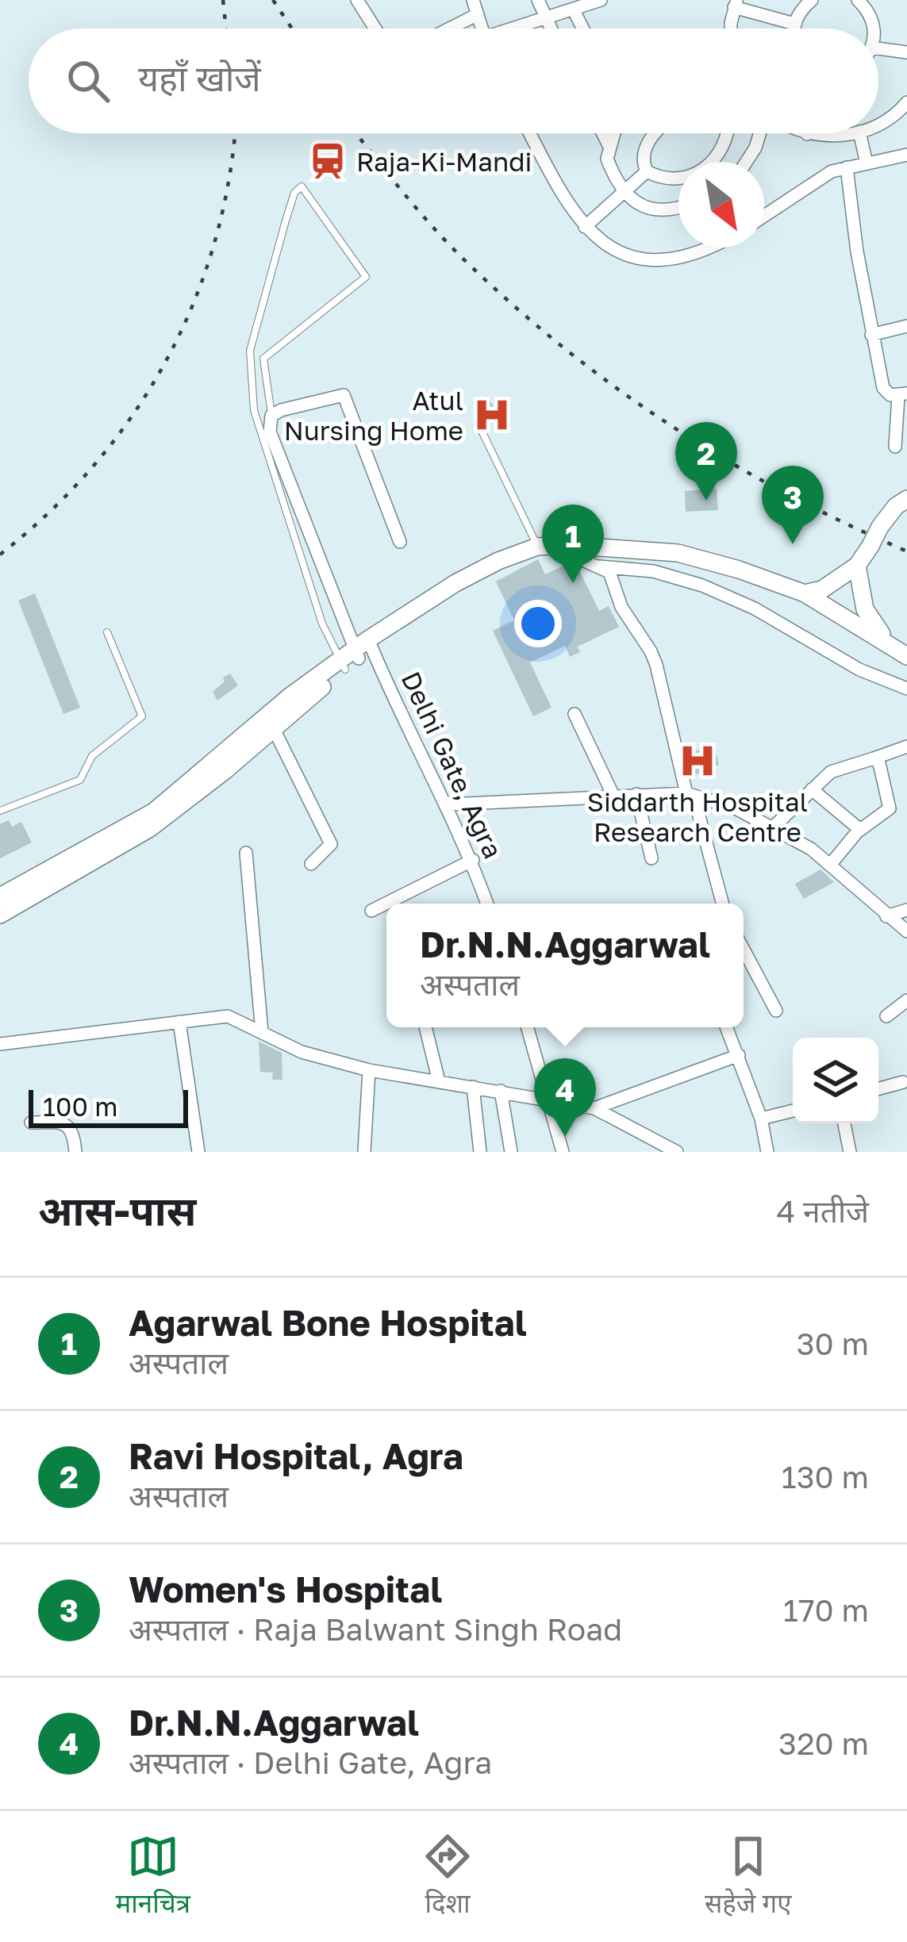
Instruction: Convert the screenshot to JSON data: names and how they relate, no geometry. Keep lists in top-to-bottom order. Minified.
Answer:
{"streets":{"street":["Delhi Gate, Agra"]},"places":{"station":["Raja-Ki-Mandi"],"hospital":["Atul Nursing Home","Siddarth Hospital Research Centre"]},"scale_bar":"100 m","north":"bottom right","page":{"search":"यहाँ खोजें","pins":["2","3","1","4"],"popup":["Dr.N.N.Aggarwal","अस्पताल"],"scale":"100 m","heading":["आस-पास","4 नतीजे"],"list":[{"mark":"1","name":"Agarwal Bone Hospital","note":"अस्पताल","value":"30 m"},{"mark":"2","name":"Ravi Hospital, Agra","note":"अस्पताल","value":"130 m"},{"mark":"3","name":"Women's Hospital","note":"अस्पताल · Raja Balwant Singh Road","value":"170 m"},{"mark":"4","name":"Dr.N.N.Aggarwal","note":"अस्पताल · Delhi Gate, Agra","value":"320 m"}],"nav":["मानचित्र","दिशा","सहेजे गए"]}}
